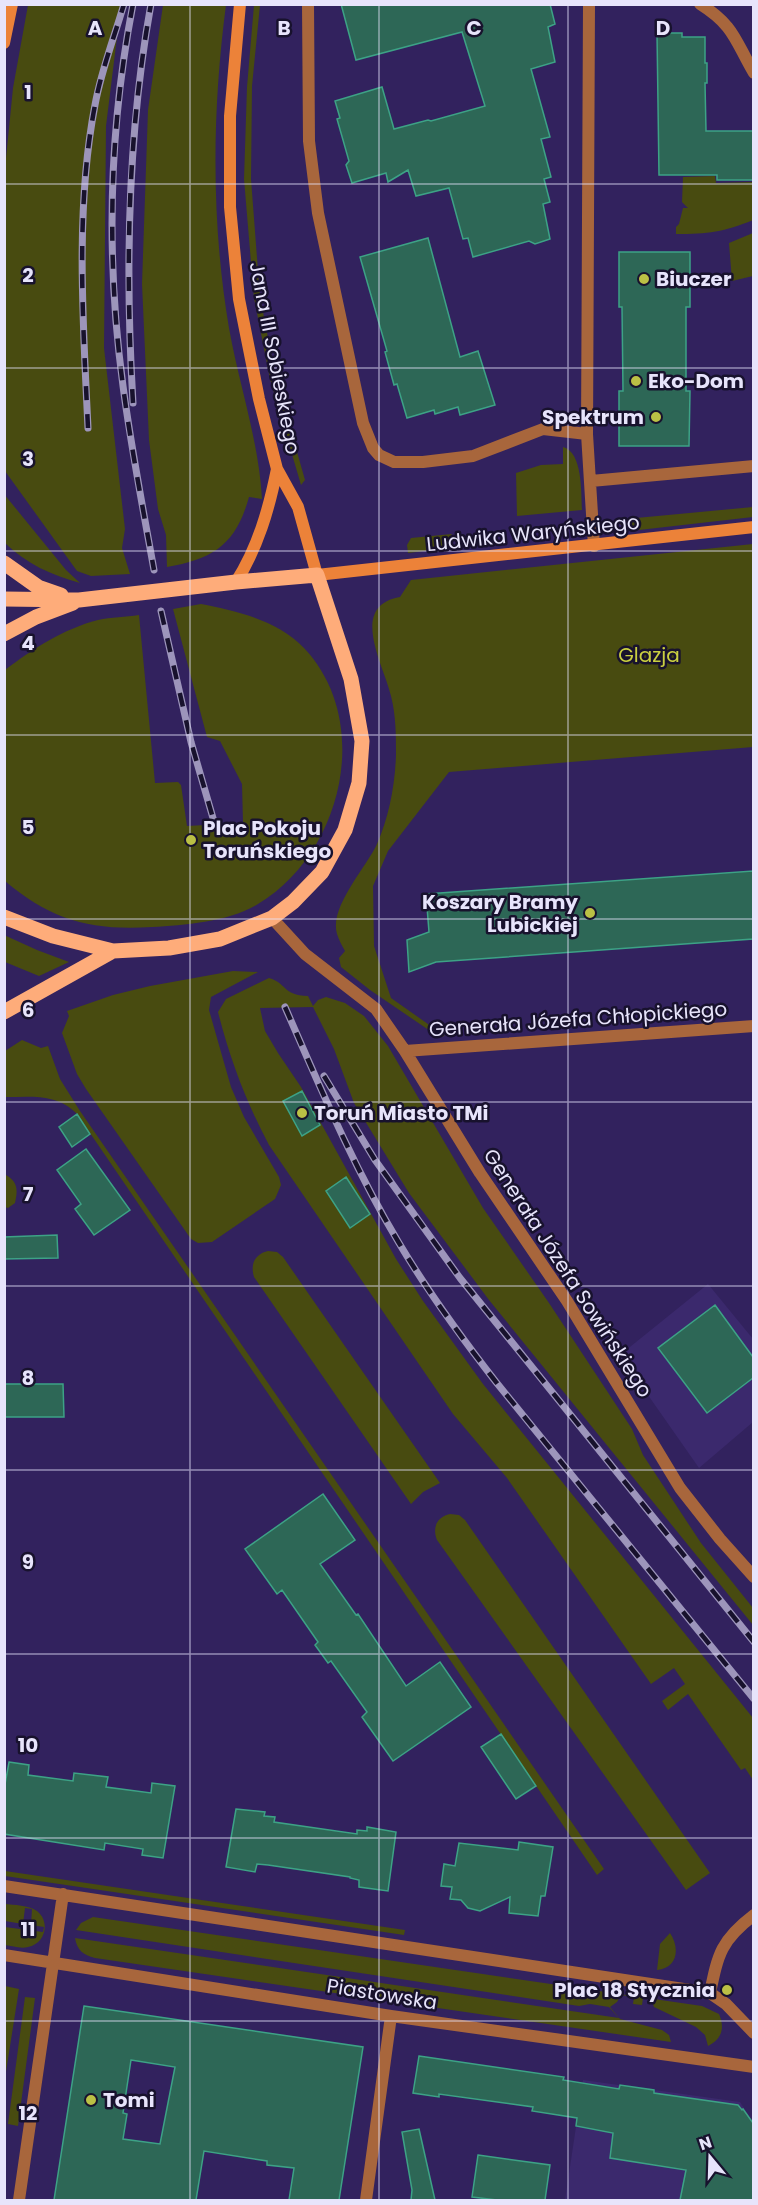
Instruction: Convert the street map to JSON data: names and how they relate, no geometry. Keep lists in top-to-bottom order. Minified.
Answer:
{"streets":{"street":["Jana III Sobieskiego","Ludwika Waryńskiego","Generała Józefa Chłopickiego","Generała Józefa Sowińskiego","Piastowska"]},"crossings":[["Jana III Sobieskiego","Ludwika Waryńskiego"],["Generała Józefa Chłopickiego","Generała Józefa Sowińskiego"]],"parks":["Glazja"],"places":["Biuczer","Eko-Dom","Spektrum","Plac Pokoju Toruńskiego","Koszary Bramy Lubickiej","Toruń Miasto TMi","Plac 18 Stycznia","Tomi"],"north":"top","grid":{"columns":["A","B","C","D"],"rows":["1","2","3","4","5","6","7","8","9","10","11","12"]}}
